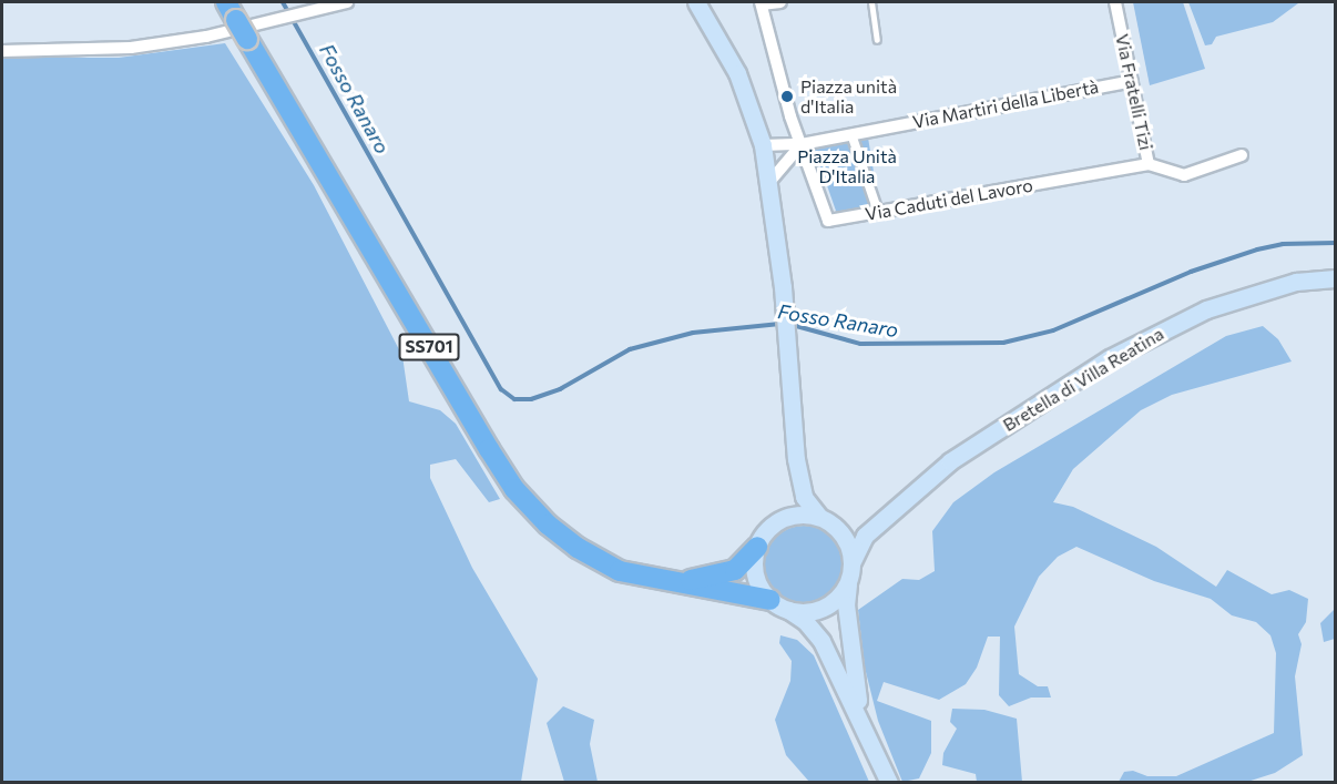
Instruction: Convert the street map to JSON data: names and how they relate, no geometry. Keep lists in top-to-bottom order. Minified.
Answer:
{"streets":{"highway":["SS701"],"main road":["Bretella di Villa Reatina"],"street":["Via Fratelli Tizi","Via Martiri della Libertà","Via Caduti del Lavoro"]},"crossings":[["Via Fratelli Tizi","Via Martiri della Libertà"],["Via Fratelli Tizi","Via Caduti del Lavoro"],["Via Martiri della Libertà","Via Caduti del Lavoro"],["SS701","Bretella di Villa Reatina"]],"water":["Fosso Ranaro"],"parks":["Piazza Unità D'Italia"],"places":["Piazza unità d'Italia"]}
